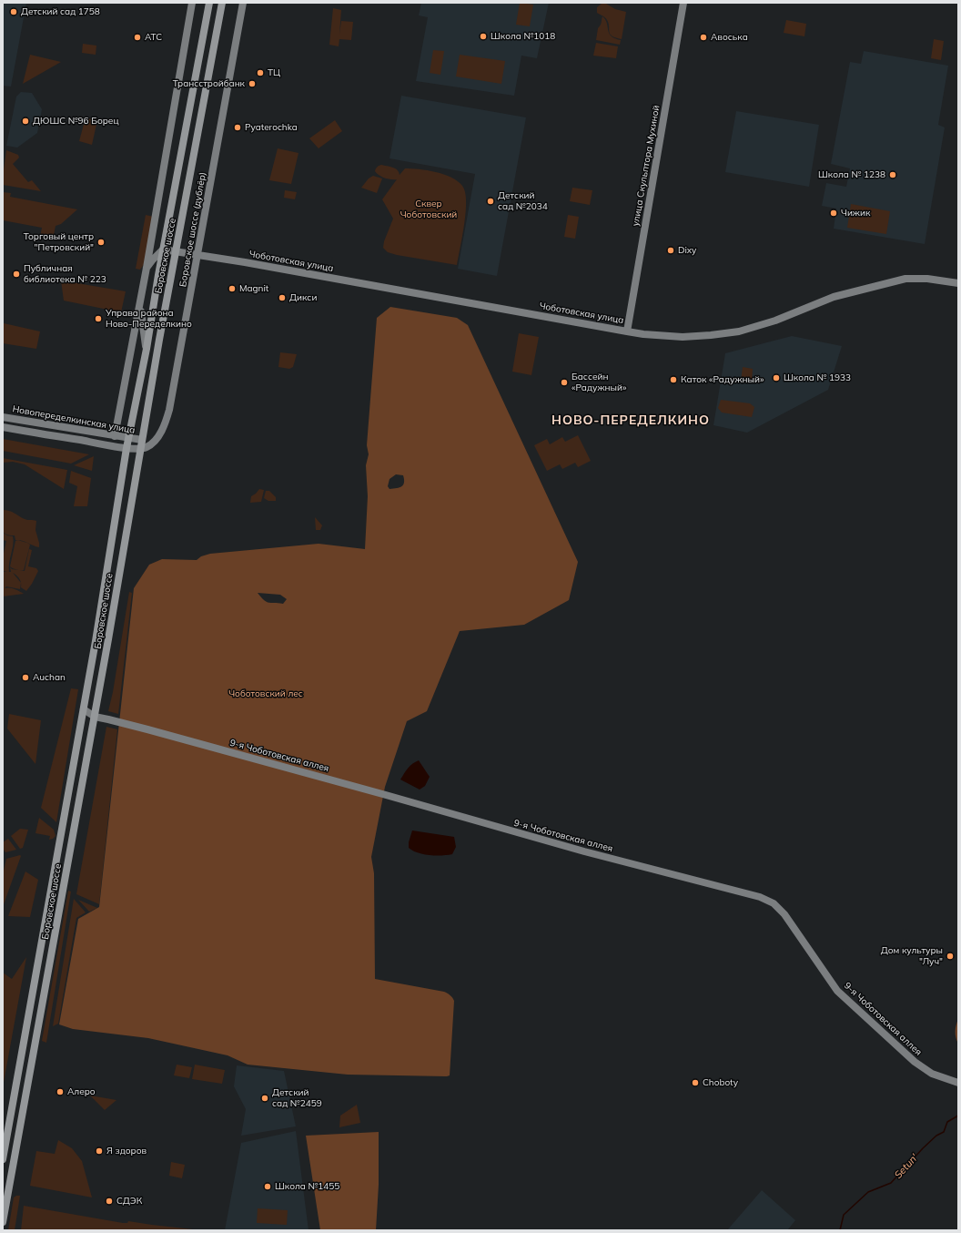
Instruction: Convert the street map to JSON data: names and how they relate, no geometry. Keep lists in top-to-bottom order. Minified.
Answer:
{"streets":{"main road":["Боровское шоссе"],"street":["улица Скульптора Мухиной","Боровское шоссе (дублёр)","Чоботовская улица","Новопеределкинская улица","9-я Чоботовская аллея"]},"crossings":[["улица Скульптора Мухиной","Чоботовская улица"],["Боровское шоссе (дублёр)","Боровское шоссе"],["Боровское шоссе (дублёр)","Чоботовская улица"],["Боровское шоссе (дублёр)","Новопеределкинская улица"],["Боровское шоссе","Чоботовская улица"],["Боровское шоссе","Новопеределкинская улица"],["Боровское шоссе","9-я Чоботовская аллея"]],"districts":["НОВО-ПЕРЕДЕЛКИНО"],"water":["Setun'"],"parks":["Сквер Чоботовский","Чоботовский лес"],"places":["Детский сад 1758","Школа №1018","АТС","Авоська","ТЦ","Трансстройбанк","ДЮШС №96 Борец","Pyaterochka","Школа № 1238","Детский сад №2034","Чижик","Торговый центр \"Петровский\"","Dixy","Публичная библиотека № 223","Magnit","Дикси","Управа района Ново-Переделкино","Школа № 1933","Каток «Радужный»","Бассейн «Радужный»","Auchan","Дом культуры \"Луч\"","Choboty","Алеро","Детский сад №2459","Я здоров","Школа №1455","СДЭК"]}
